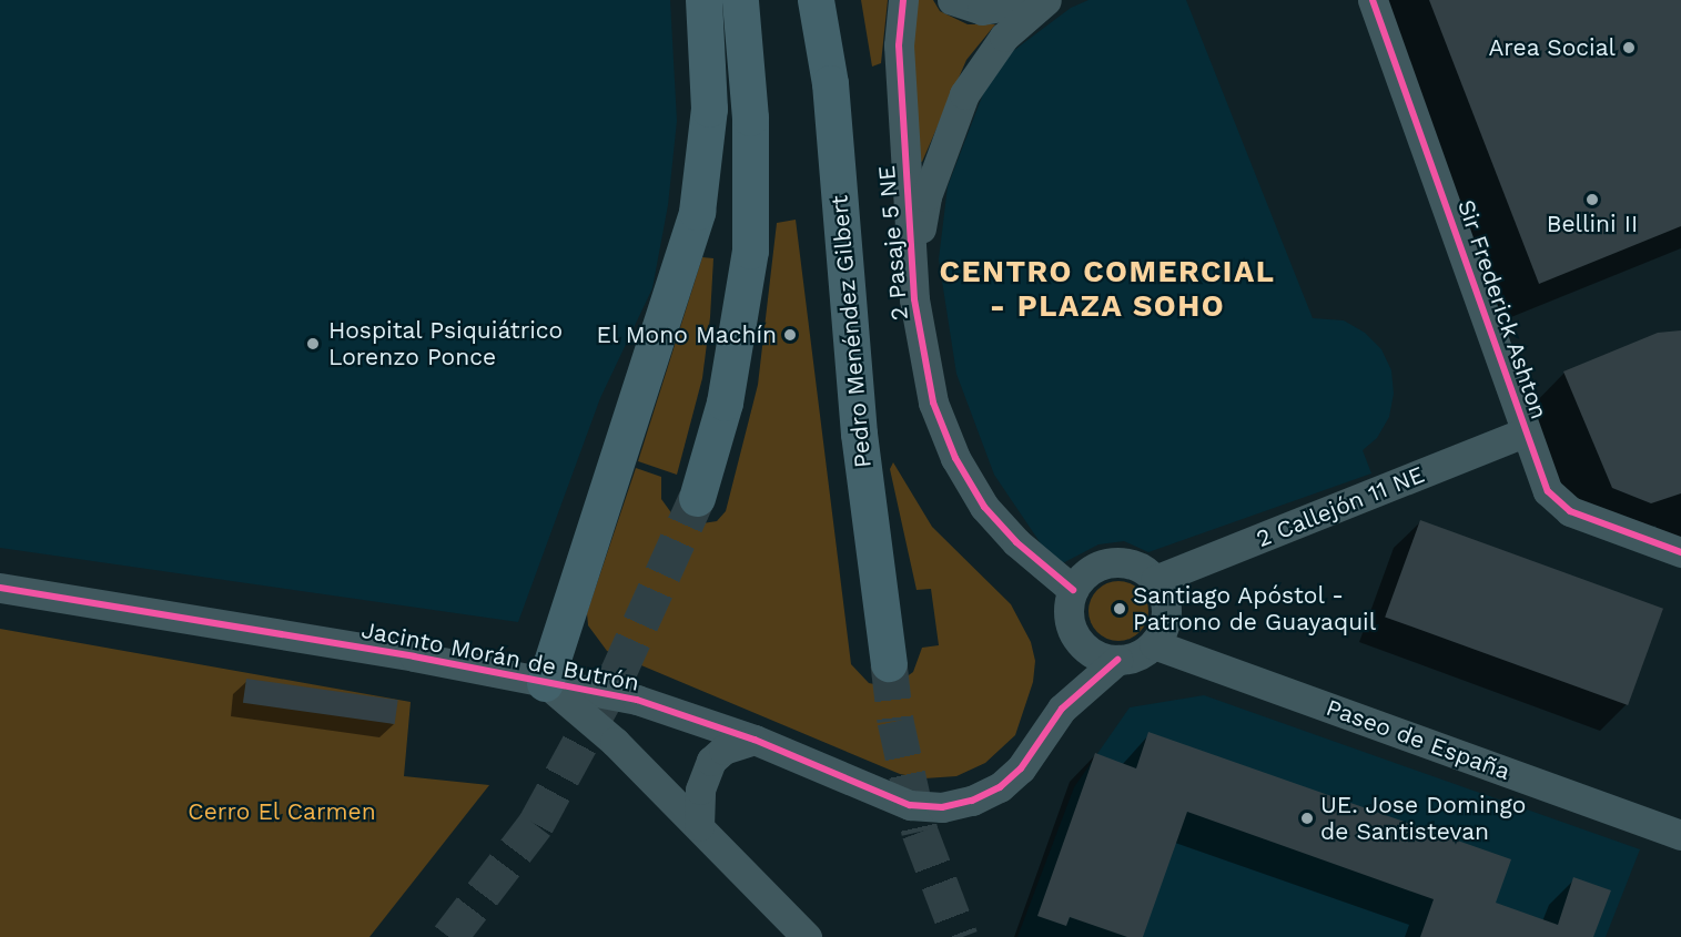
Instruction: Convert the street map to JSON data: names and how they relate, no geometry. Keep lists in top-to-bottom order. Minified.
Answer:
{"streets":{"main road":["Pedro Menéndez Gilbert"],"street":["2 Pasaje 5 NE","Sir Frederick Ashton","2 Callejón 11 NE","Jacinto Morán de Butrón","Paseo de España"]},"crossings":[["2 Pasaje 5 NE","2 Callejón 11 NE"],["2 Pasaje 5 NE","Jacinto Morán de Butrón"],["2 Pasaje 5 NE","Paseo de España"],["Sir Frederick Ashton","2 Callejón 11 NE"],["2 Callejón 11 NE","Jacinto Morán de Butrón"],["2 Callejón 11 NE","Paseo de España"],["Jacinto Morán de Butrón","Paseo de España"]],"districts":["CENTRO COMERCIAL - PLAZA SOHO"],"parks":["Cerro El Carmen"],"places":["Area Social","Bellini II","El Mono Machín","Hospital Psiquiátrico Lorenzo Ponce","Santiago Apóstol - Patrono de Guayaquil","UE. Jose Domingo de Santistevan"]}
